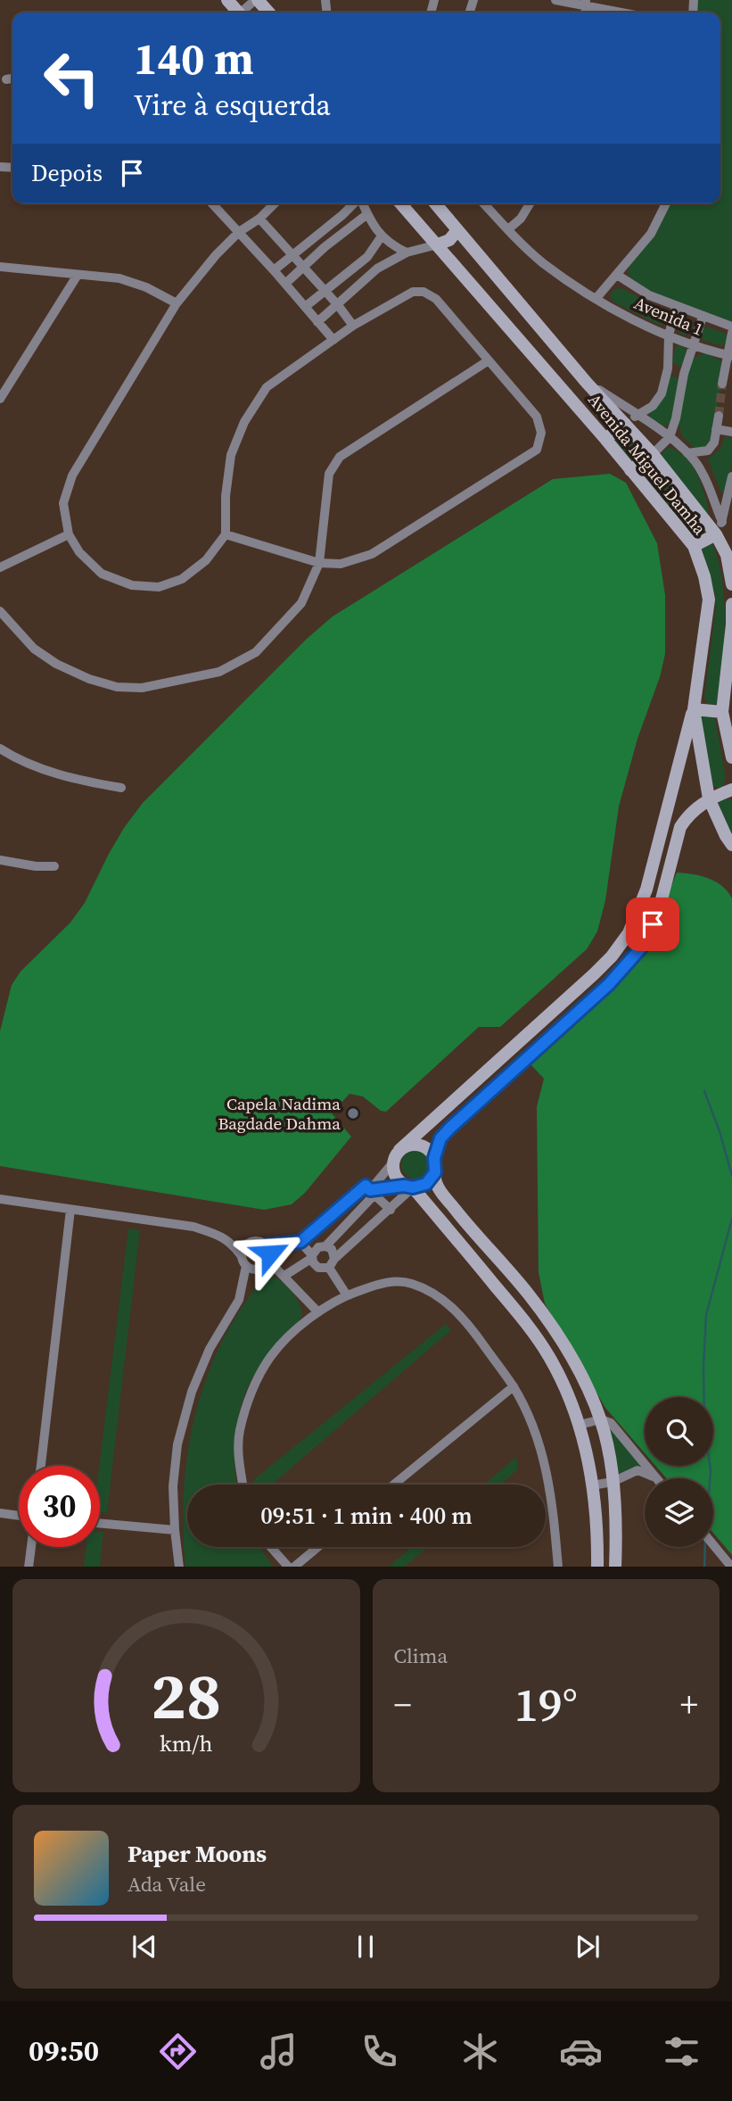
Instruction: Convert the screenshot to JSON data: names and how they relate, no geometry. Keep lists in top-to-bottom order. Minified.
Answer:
{"streets":{"street":["Avenida 1","Avenida Miguel Damha"]},"places":["Capela Nadima Bagdade Dahma"],"page":{"turn":["140 m","Vire à esquerda"],"then":"Depois","limit":"30","trip":"09:51 · 1 min · 400 m","tile":"Clima","heat":["−","19°","+"],"song":["Paper Moons","Ada Vale"],"tabs":"09:50","gauge":["28","km/h"]}}
